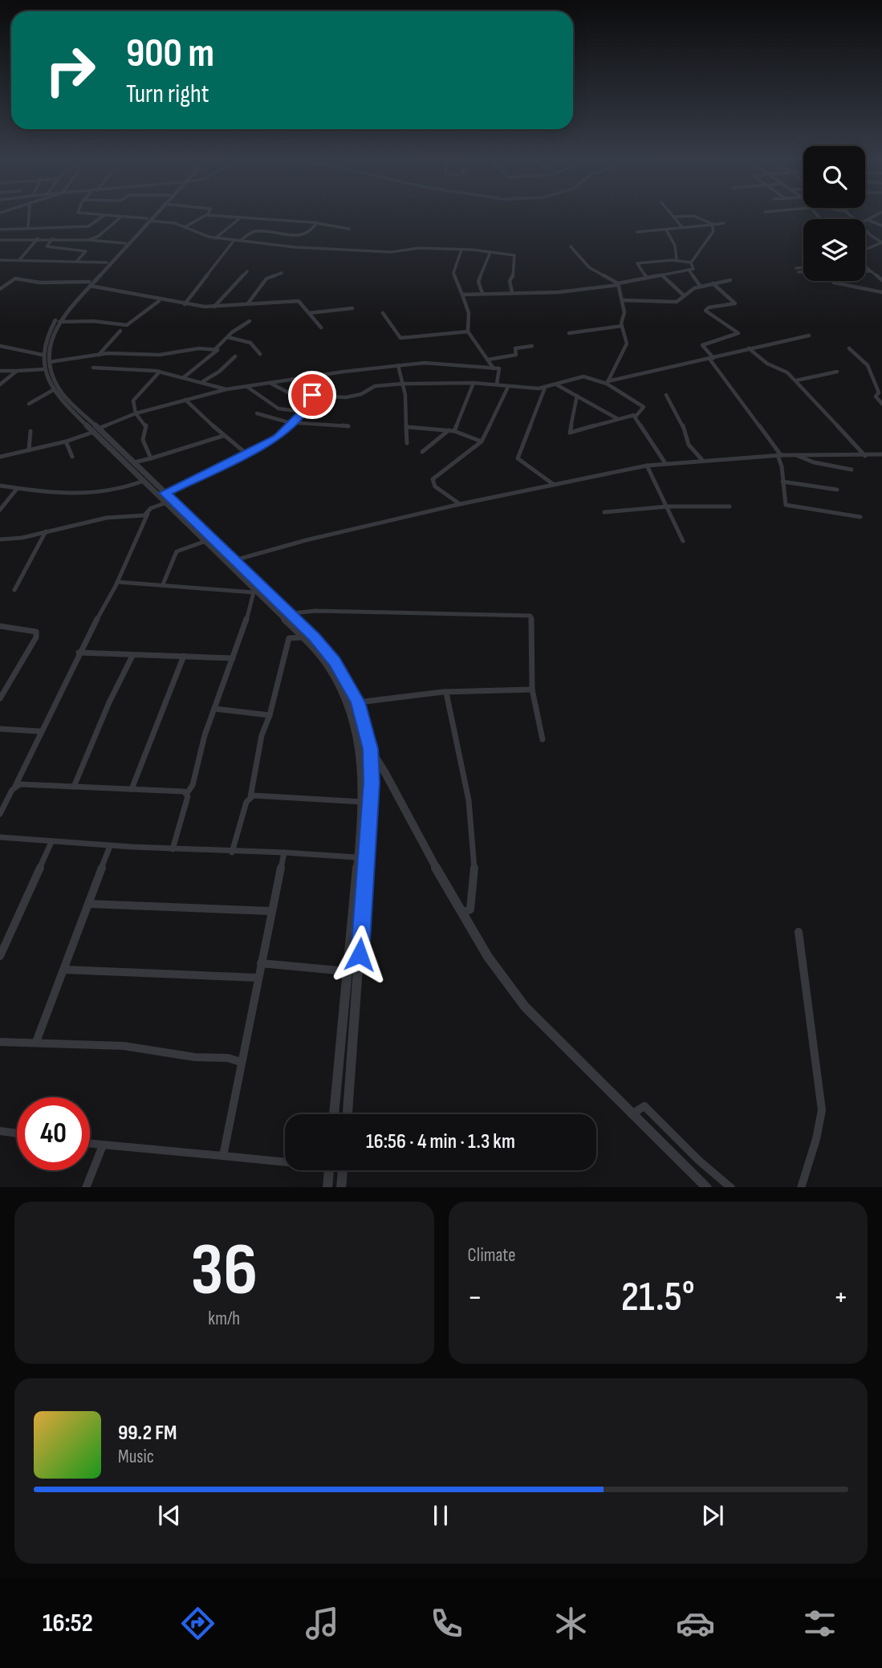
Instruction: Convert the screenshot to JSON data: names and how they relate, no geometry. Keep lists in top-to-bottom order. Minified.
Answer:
{"page":{"turn":["900 m","Turn right"],"limit":"40","trip":"16:56 · 4 min · 1.3 km","tile":[["36","km/h"],"Climate"],"heat":["−","21.5°","+"],"song":["99.2 FM","Music"],"tabs":"16:52"}}
